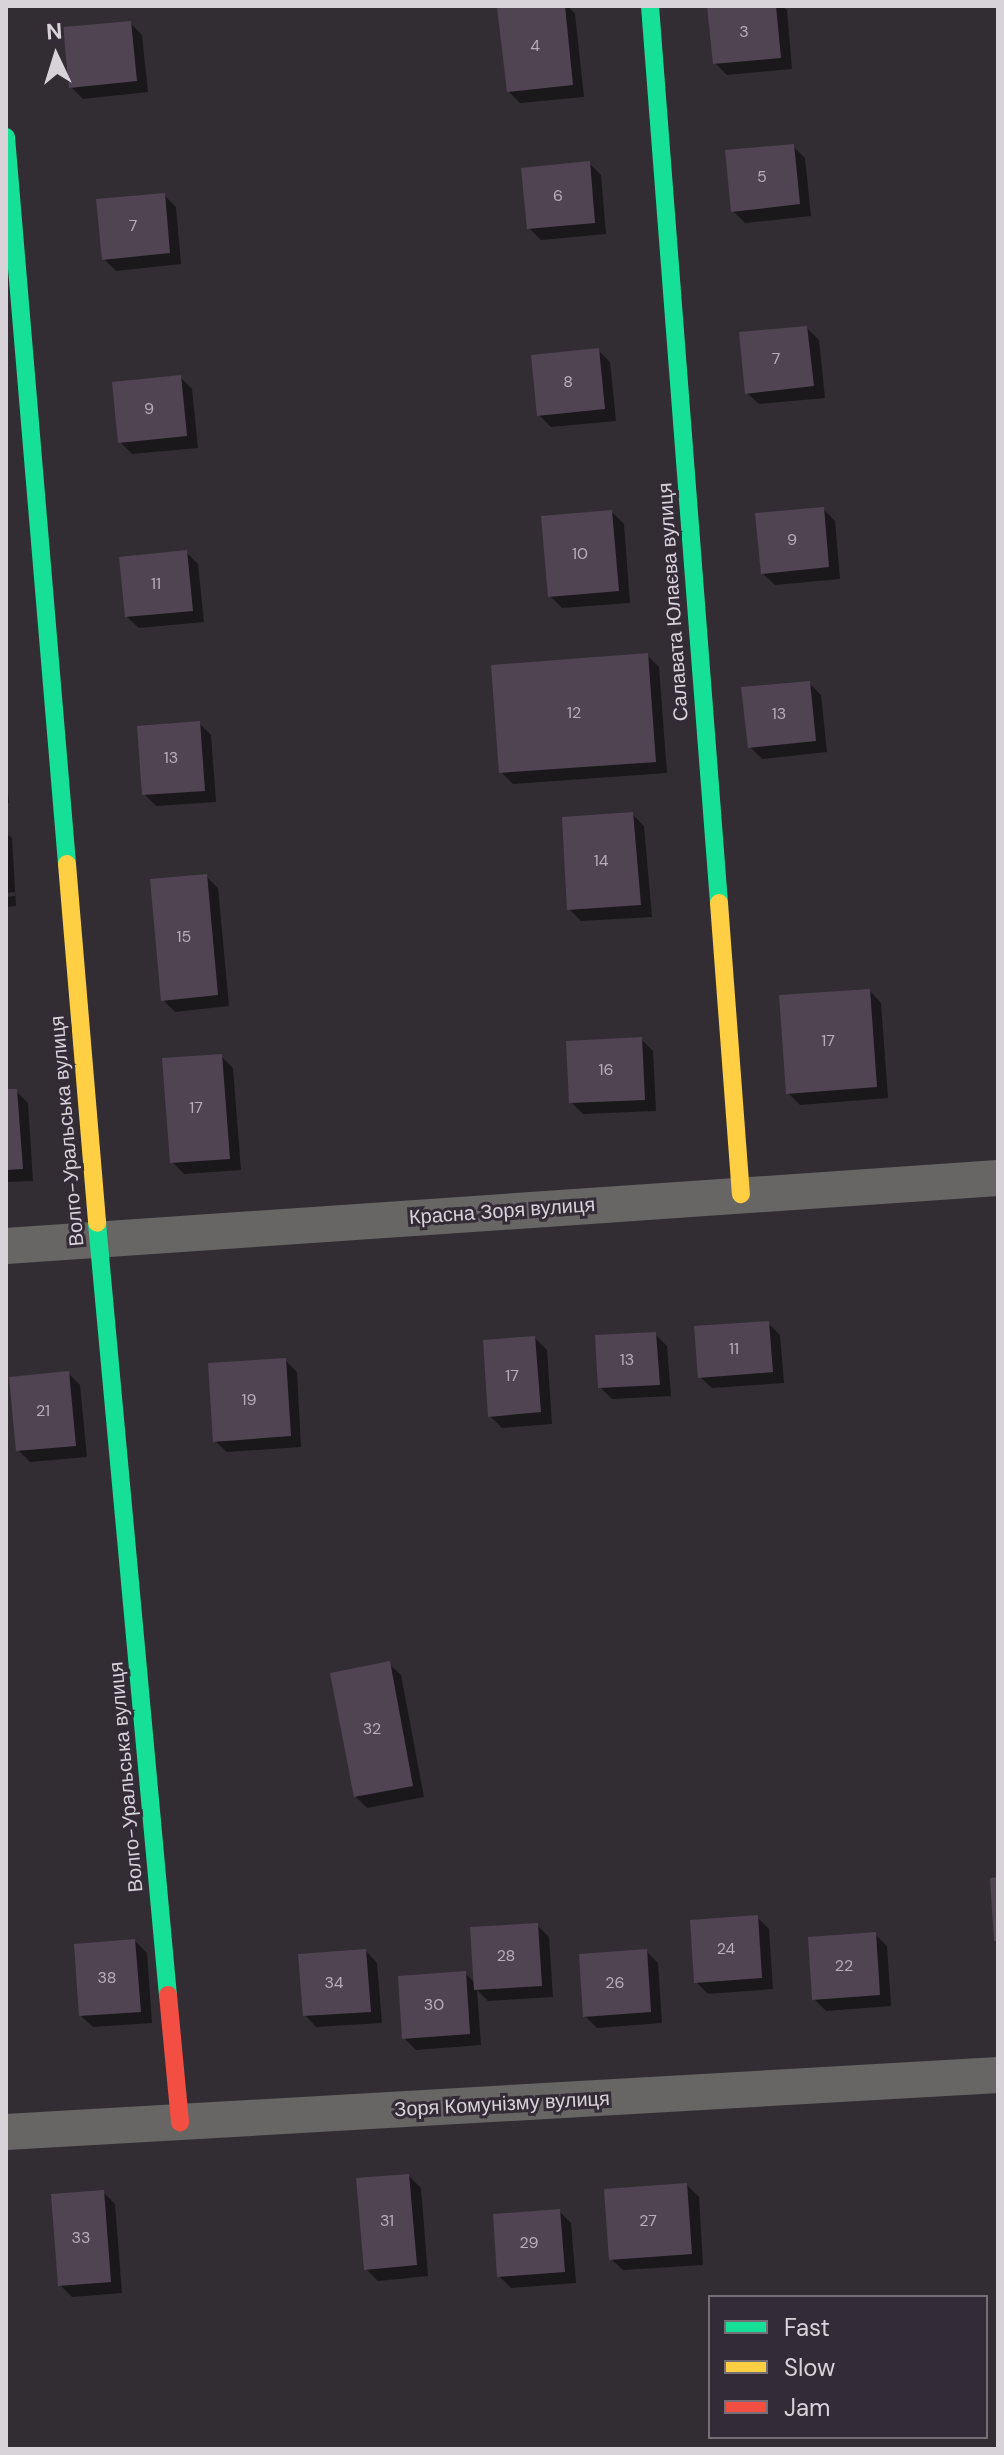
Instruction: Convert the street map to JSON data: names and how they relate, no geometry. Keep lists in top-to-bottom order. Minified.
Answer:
{"streets":{"street":["Салавата Юлаєва вулиця","Волго-Уральська вулиця","Красна Зоря вулиця","Зоря Комунізму вулиця"]},"crossings":[["Салавата Юлаєва вулиця","Красна Зоря вулиця"],["Волго-Уральська вулиця","Красна Зоря вулиця"],["Волго-Уральська вулиця","Зоря Комунізму вулиця"]],"house_numbers":["3","4","5","6","7","7","8","9","9","10","11","12","13","13","14","15","17","16","17","11","13","17","19","21","32","24","28","22","38","34","26","30","31","27","33","29"],"legend":["Fast","Slow","Jam"],"north":"top"}
